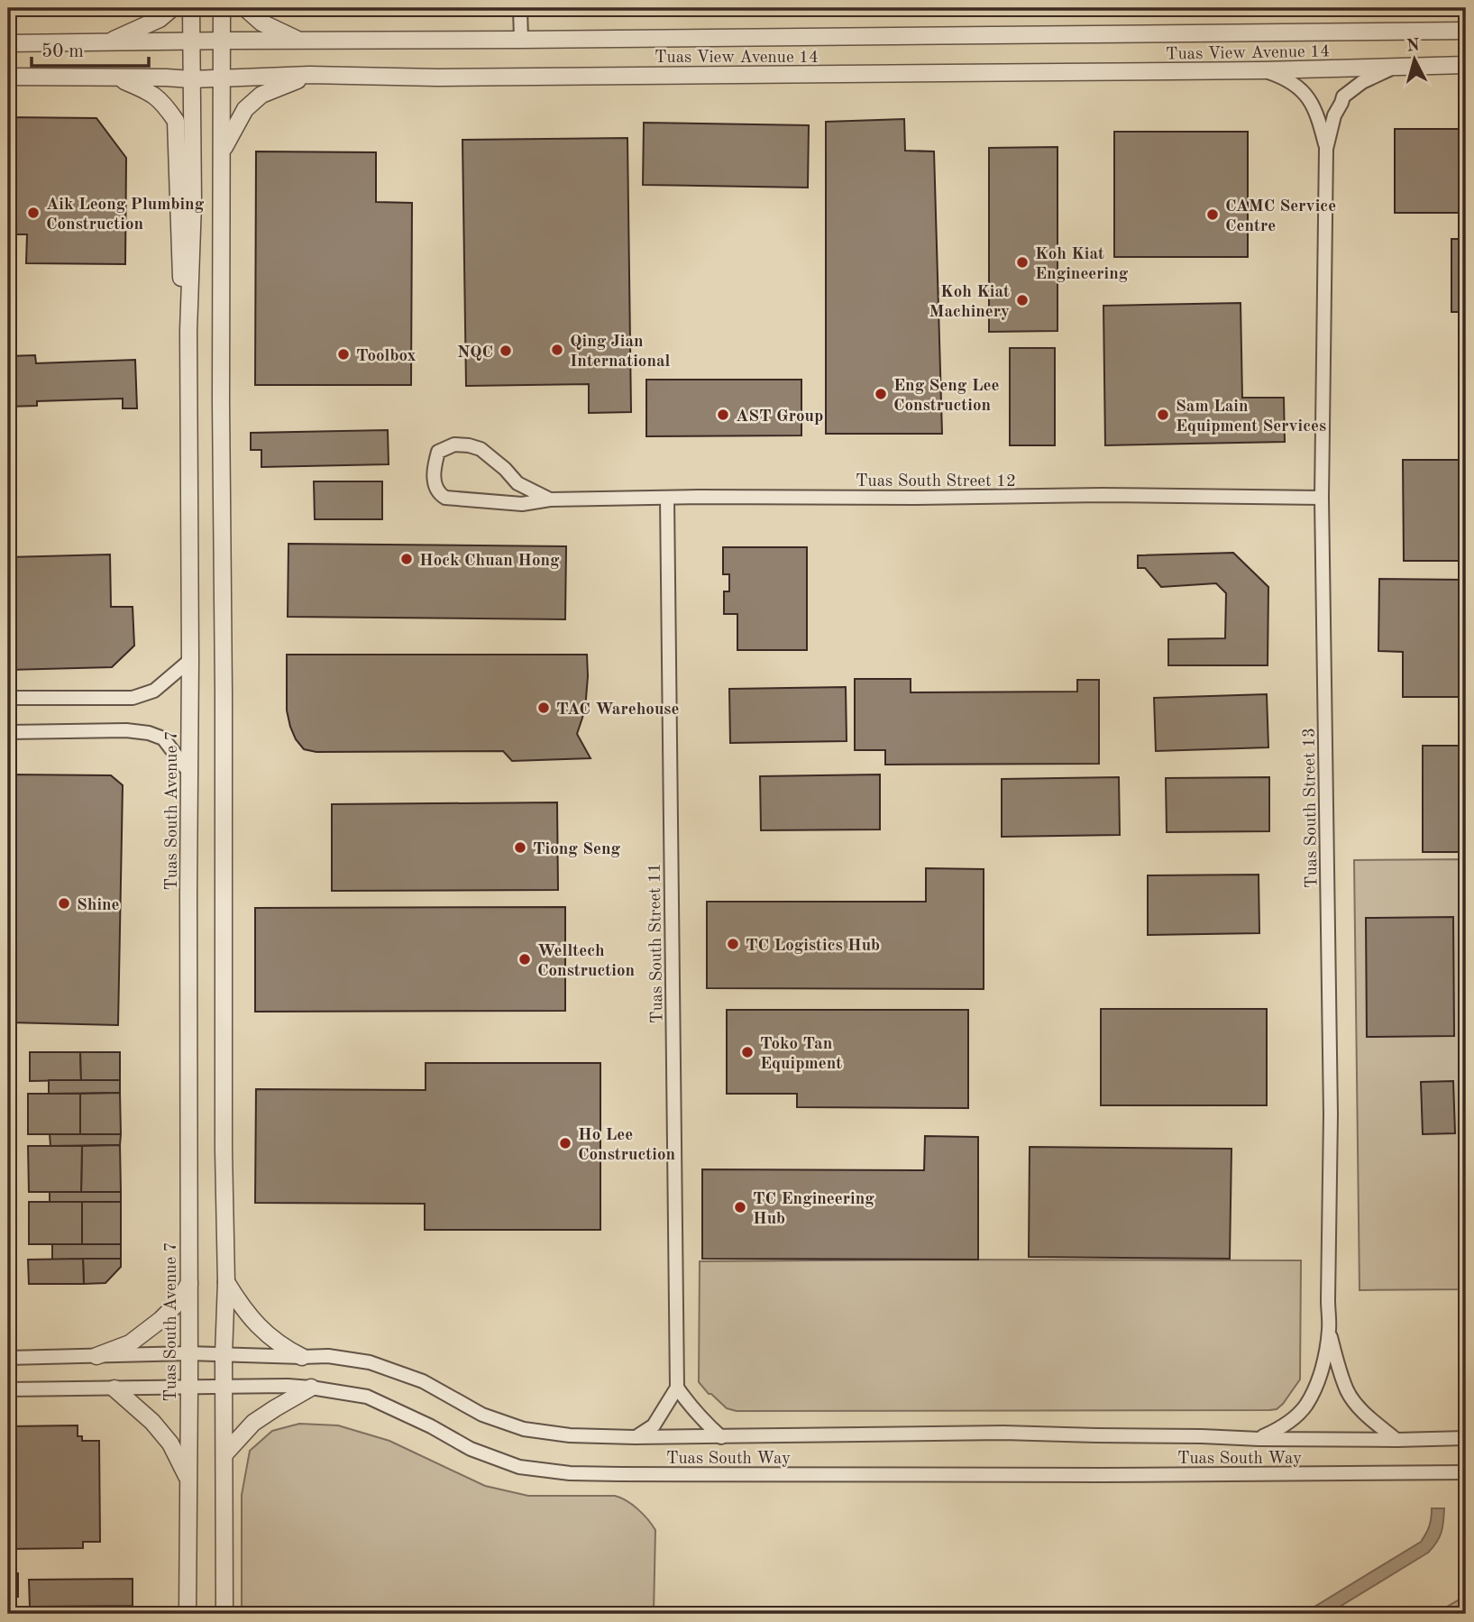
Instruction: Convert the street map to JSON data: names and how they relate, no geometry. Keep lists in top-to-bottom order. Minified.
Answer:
{"streets":{"street":["Tuas View Avenue 14","Tuas South Street 12","Tuas South Street 13","Tuas South Avenue 7","Tuas South Street 11","Tuas South Way"]},"crossings":[["Tuas View Avenue 14","Tuas South Street 13"],["Tuas View Avenue 14","Tuas South Avenue 7"],["Tuas South Street 12","Tuas South Street 13"],["Tuas South Street 12","Tuas South Street 11"],["Tuas South Street 13","Tuas South Way"],["Tuas South Avenue 7","Tuas South Way"]],"places":["Aik Leong Plumbing Construction","CAMC Service Centre","Koh Kiat Engineering","Koh Kiat Machinery","Qing Jian International","NQC","Toolbox","Eng Seng Lee Construction","AST Group","Sam Lain Equipment Services","Hock Chuan Hong","TAC Warehouse","Tiong Seng","Shine","TC Logistics Hub","Welltech Construction","Toko Tan Equipment","Ho Lee Construction","TC Engineering Hub"],"scale_bar":"50 m","north":"top"}
